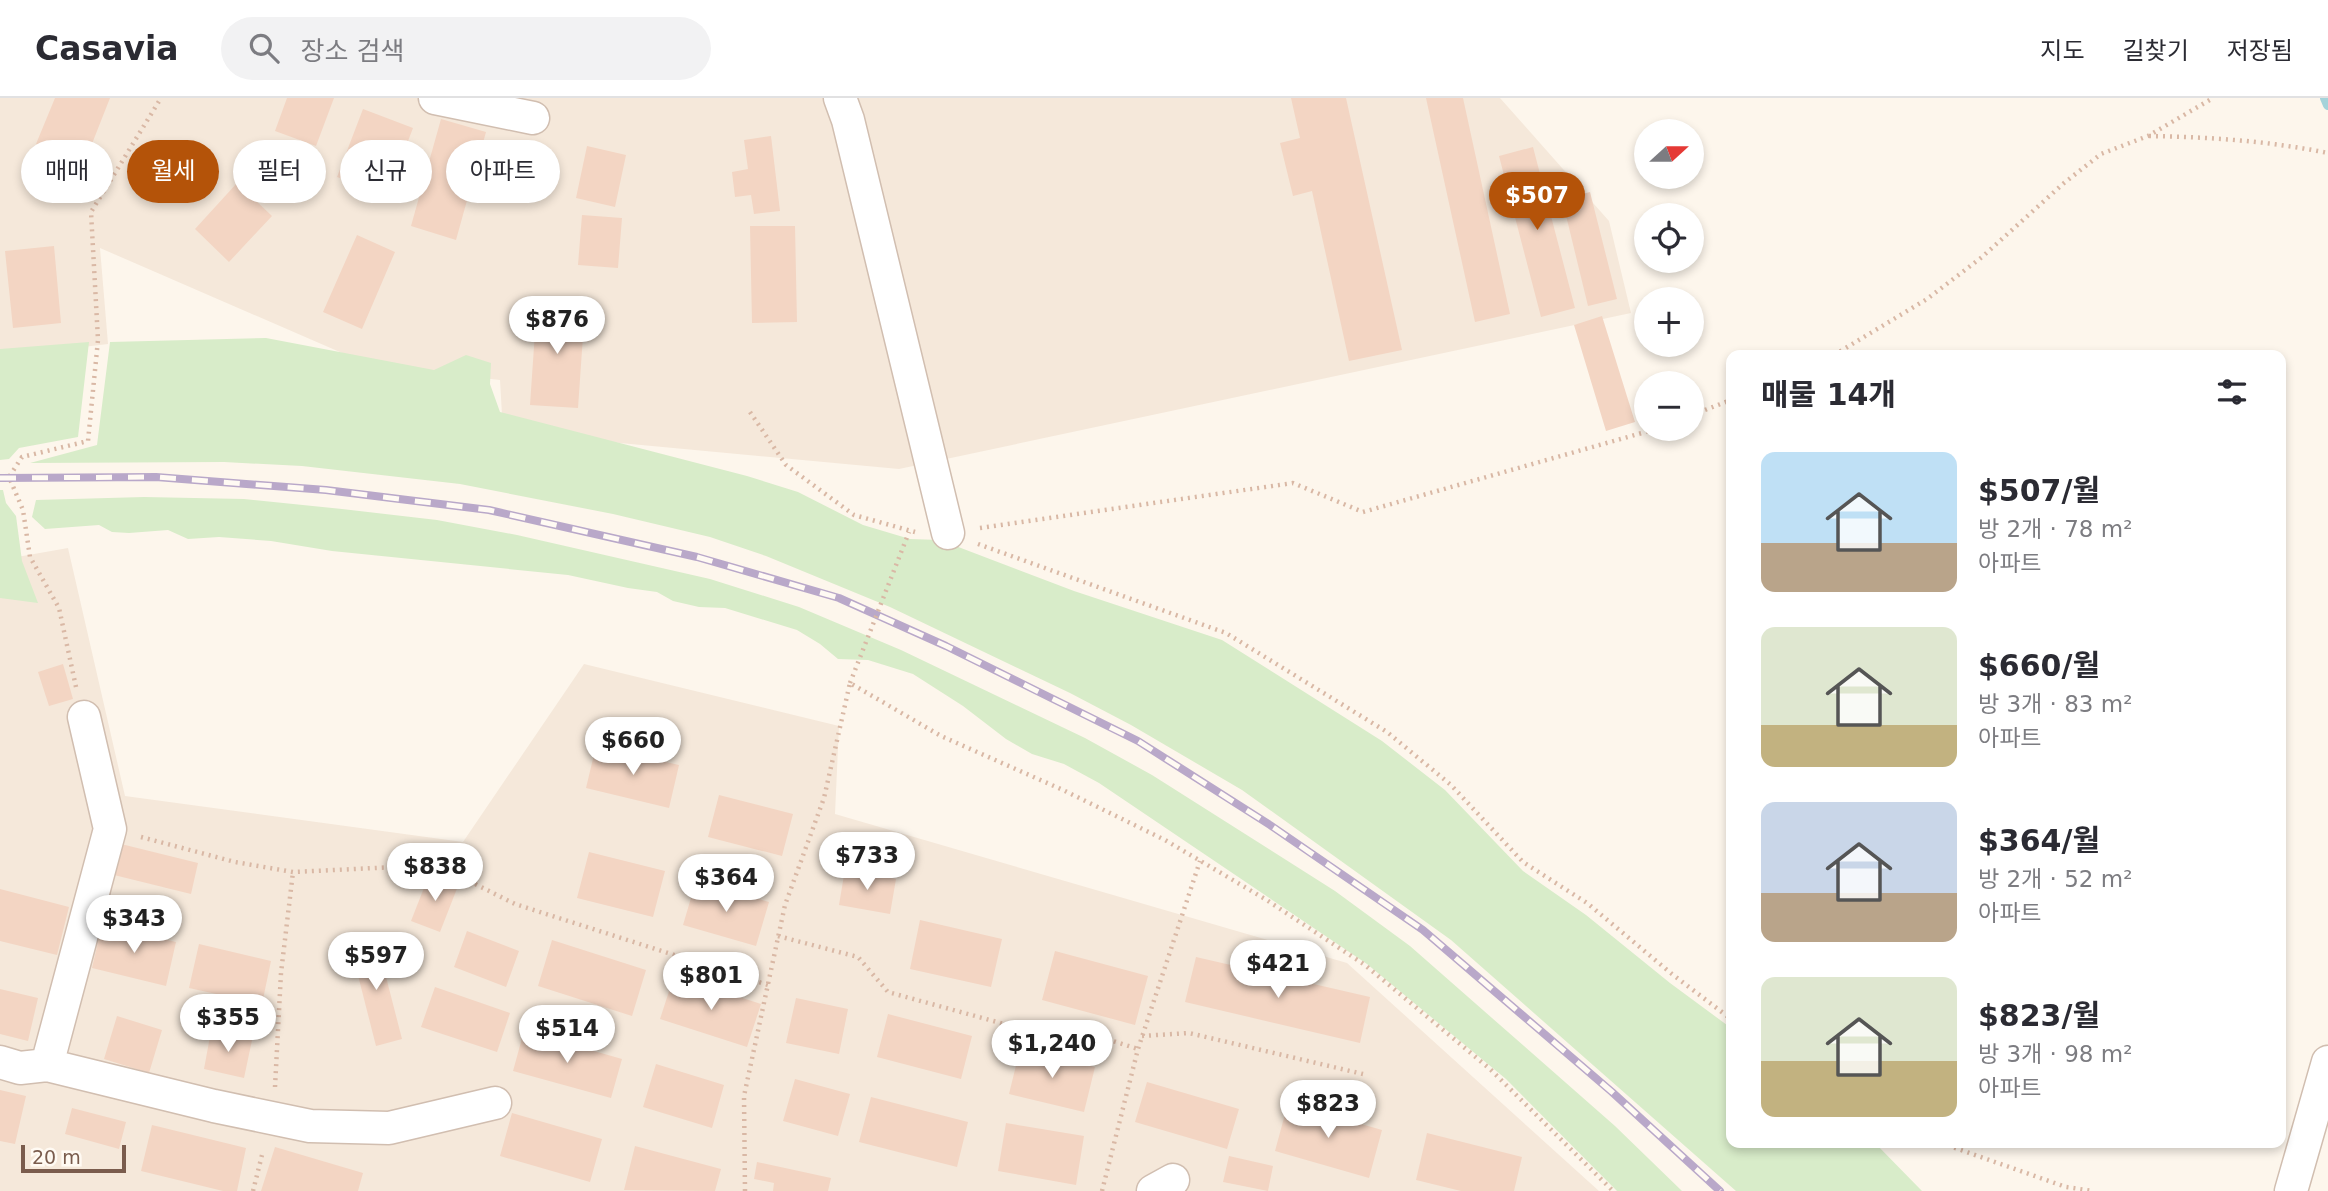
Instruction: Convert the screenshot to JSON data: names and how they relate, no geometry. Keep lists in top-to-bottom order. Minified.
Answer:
{"scale_bar":"20 m","north":"right","page":{"header":"Casavia","search":"장소 검색","nav":["지도","길찾기","저장됨"],"map_buttons":["+","−"],"chip":["매매","월세","필터","신규","아파트"],"price":["$507","$876","$660","$733","$838","$364","$343","$597","$421","$801","$355","$514","$1,240","$823"],"heading":"매물 14개","list":[{"name":"$507/월","note":"방 2개 · 78 m² · 아파트"},{"name":"$660/월","note":"방 3개 · 83 m² · 아파트"},{"name":"$364/월","note":"방 2개 · 52 m² · 아파트"},{"name":"$823/월","note":"방 3개 · 98 m² · 아파트"}],"scale":"20 m"}}
